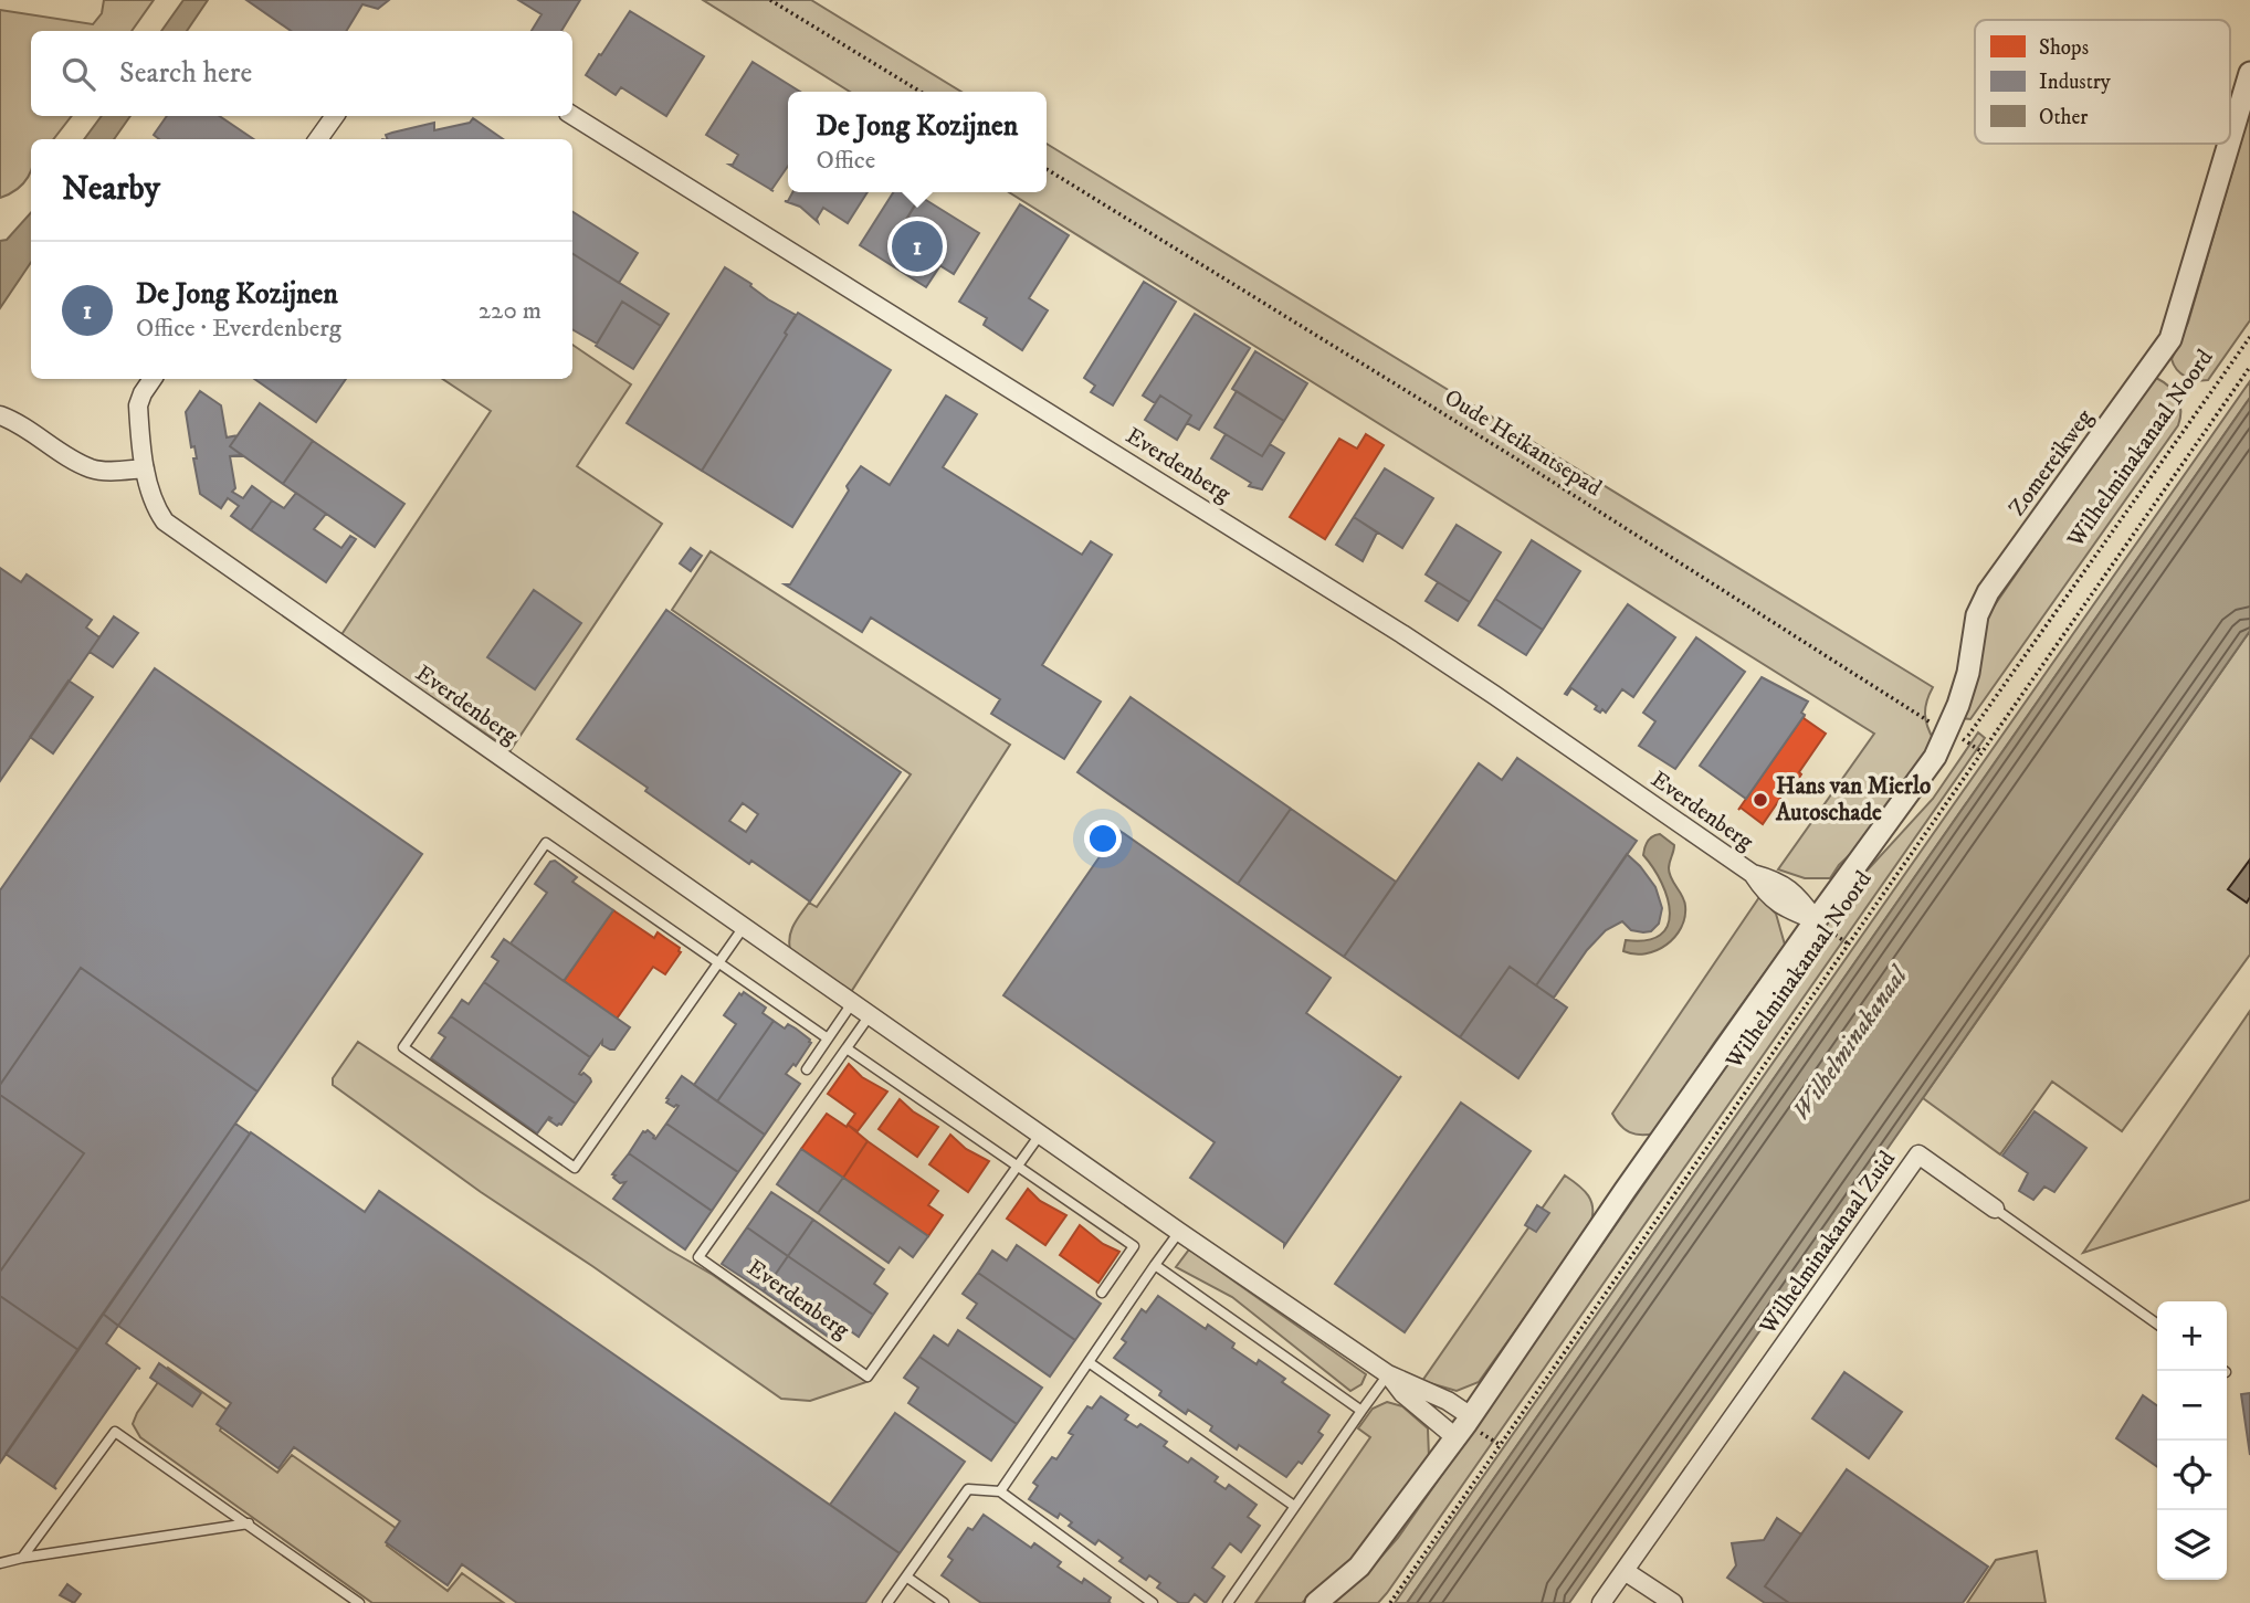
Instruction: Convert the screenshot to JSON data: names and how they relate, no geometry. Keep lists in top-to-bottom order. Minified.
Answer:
{"streets":{"street":["Wilhelminakanaal Noord","Zomereikweg","Everdenberg","Wilhelminakanaal Zuid"],"path":["Oude Heikantsepad"]},"crossings":[["Oude Heikantsepad","Wilhelminakanaal Noord"],["Oude Heikantsepad","Zomereikweg"],["Wilhelminakanaal Noord","Zomereikweg"],["Wilhelminakanaal Noord","Everdenberg"]],"water":["Wilhelminakanaal"],"places":["Hans van Mierlo Autoschade"],"legend":["Shops","Industry","Other"],"page":{"search":"Search here","popup":["De Jong Kozijnen","Office"],"heading":"Nearby","pins":"1","list":[{"mark":"1","name":"De Jong Kozijnen","note":"Office · Everdenberg","value":"220 m"}],"map_buttons":["+","−"]}}
